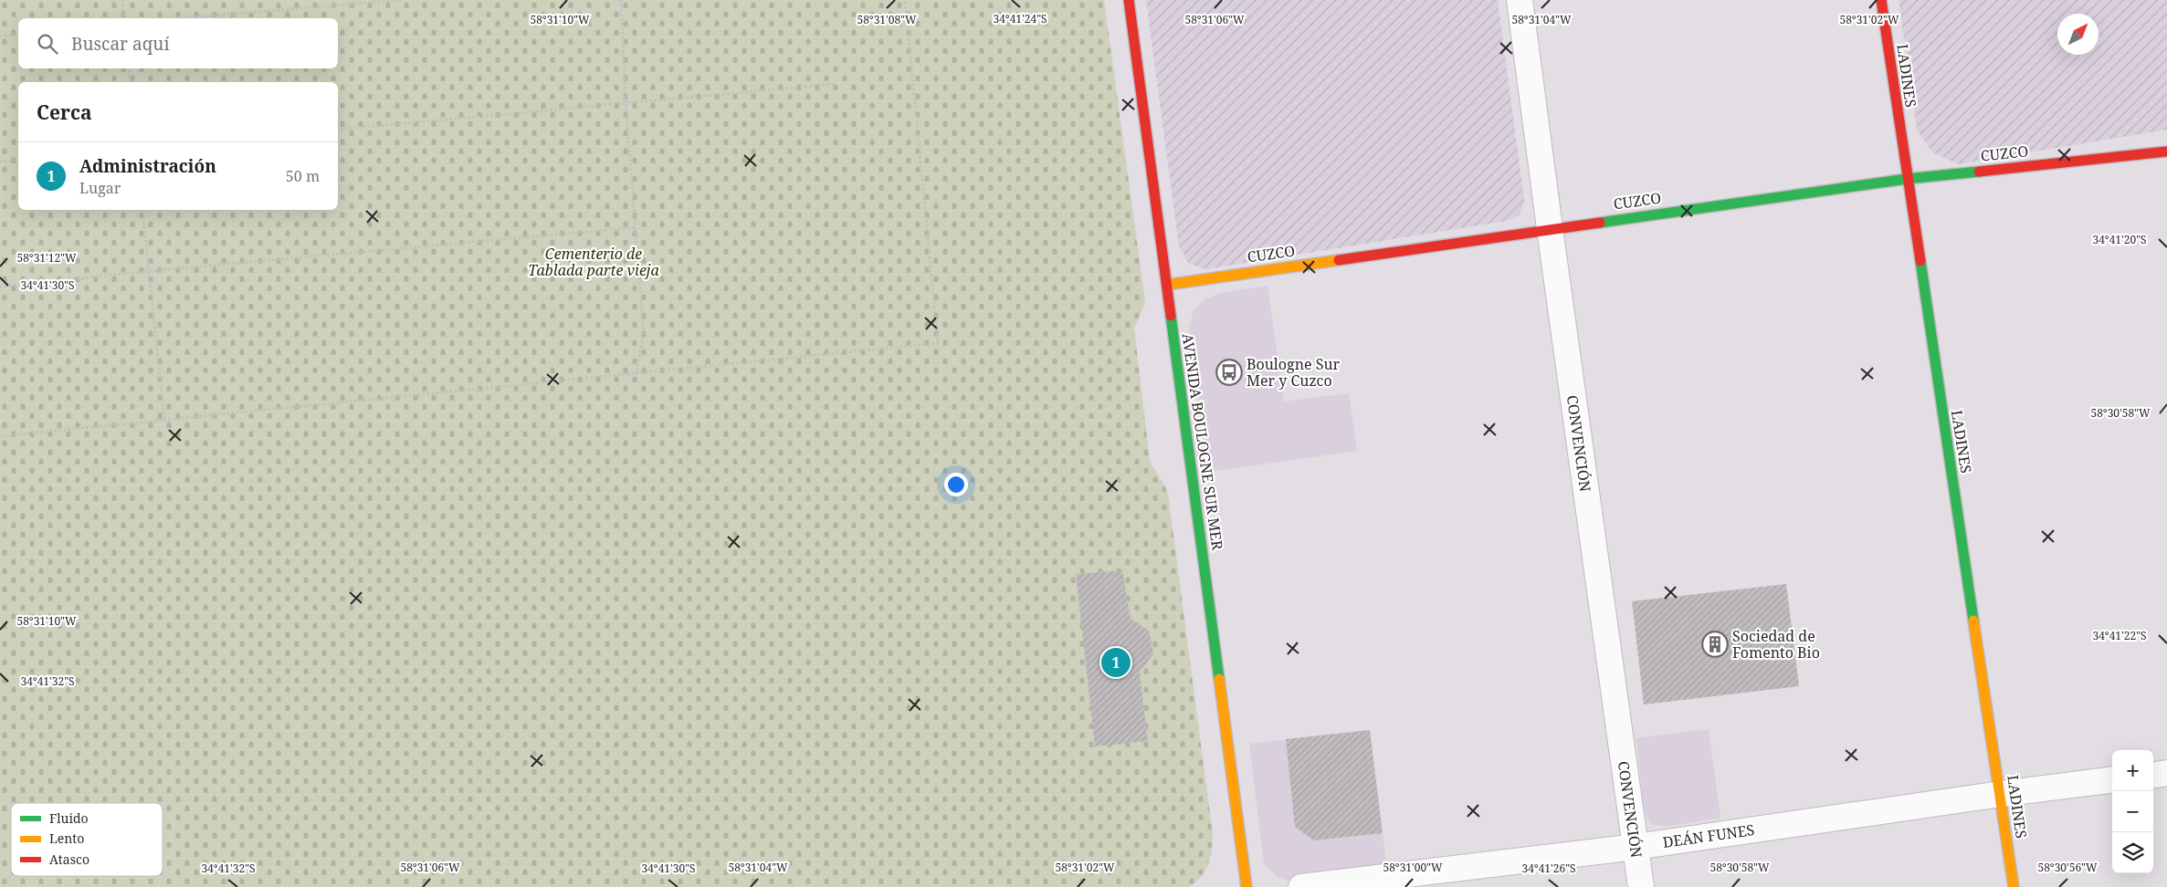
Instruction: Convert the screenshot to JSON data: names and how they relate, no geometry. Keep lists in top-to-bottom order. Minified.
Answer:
{"streets":{"street":["LADINES","CUZCO","AVENIDA BOULOGNE SUR MER","CONVENCIÓN","DEÁN FUNES"]},"crossings":[["LADINES","CUZCO"],["LADINES","DEÁN FUNES"],["CUZCO","AVENIDA BOULOGNE SUR MER"],["CUZCO","CONVENCIÓN"],["CONVENCIÓN","DEÁN FUNES"]],"parks":["Cementerio de Tablada parte vieja"],"places":{"bus stop":["Boulogne Sur Mer y Cuzco"],"building":["Sociedad de Fomento Bio"]},"legend":["Fluido","Lento","Atasco"],"north":"top right","page":{"search":"Buscar aquí","heading":"Cerca","list":[{"mark":"1","name":"Administración","note":"Lugar","value":"50 m"}],"pins":"1","map_buttons":["+","−"]},"coordinates":["34°41'24\"S","58°31'10\"W","58°31'08\"W","58°31'06\"W","58°31'04\"W","58°31'02\"W","34°41'20\"S","58°31'12\"W","34°41'30\"S","58°30'58\"W","34°41'22\"S","34°41'32\"S","58°31'00\"W","58°30'56\"W","34°41'26\"S"]}
